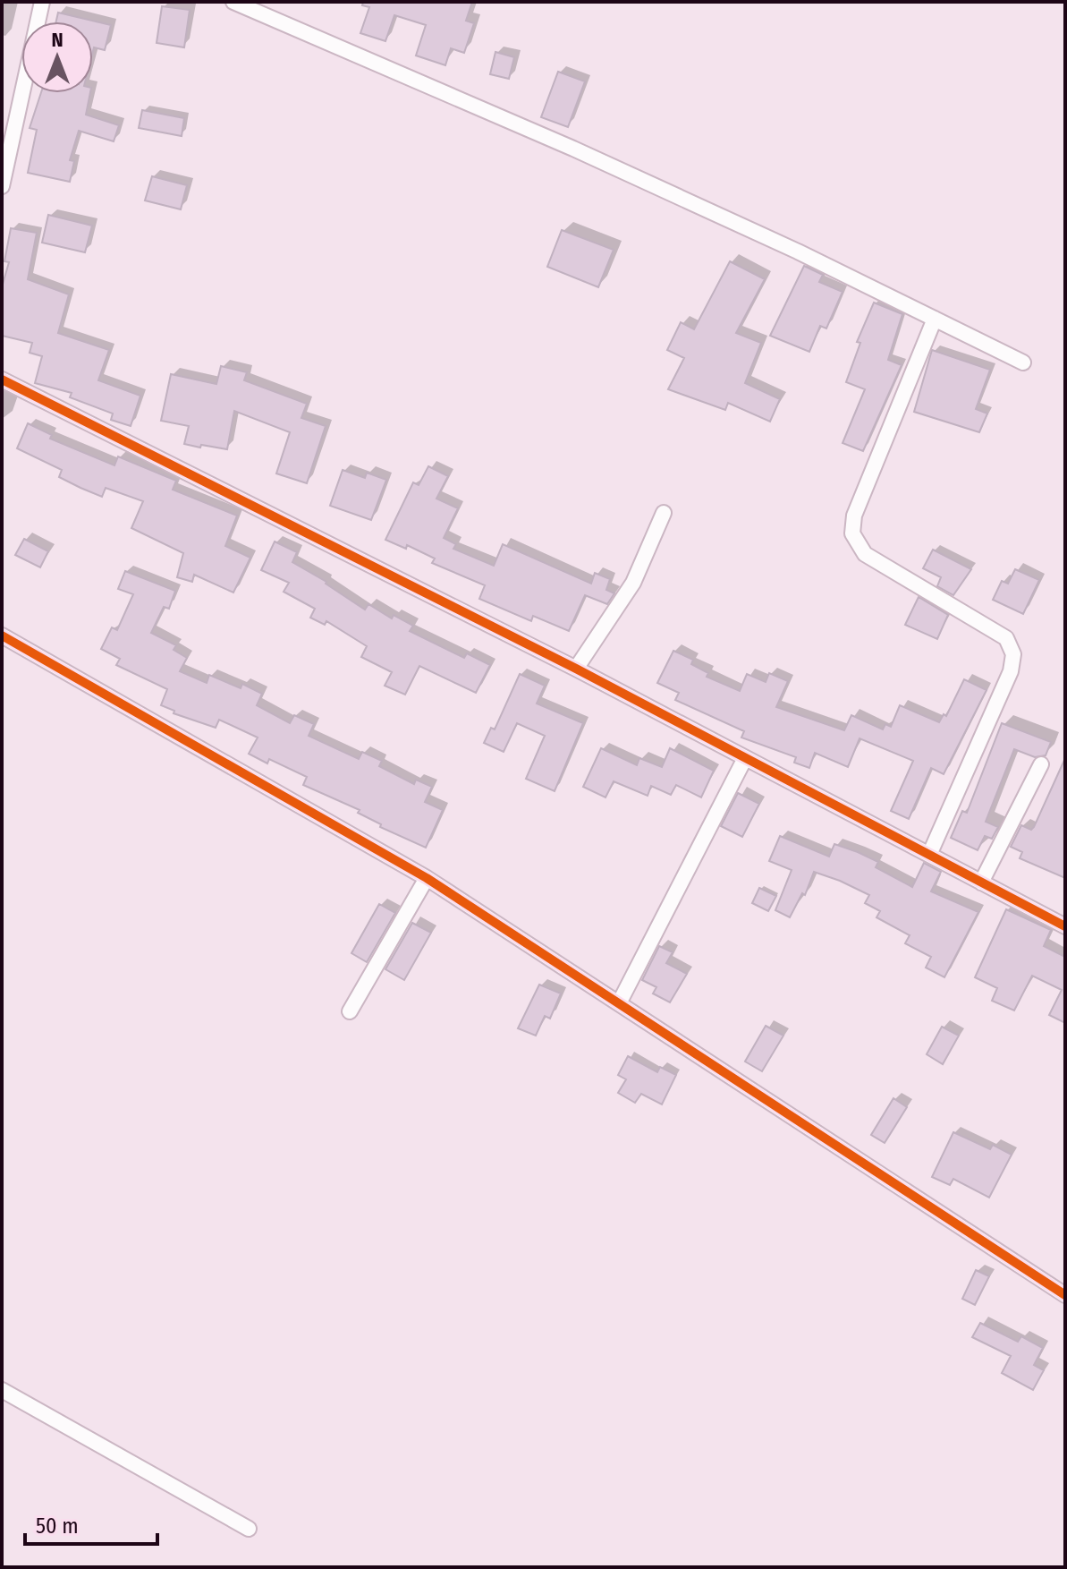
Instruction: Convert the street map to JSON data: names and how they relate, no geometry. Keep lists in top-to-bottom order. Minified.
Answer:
{"scale_bar":"50 m","north":"top"}
